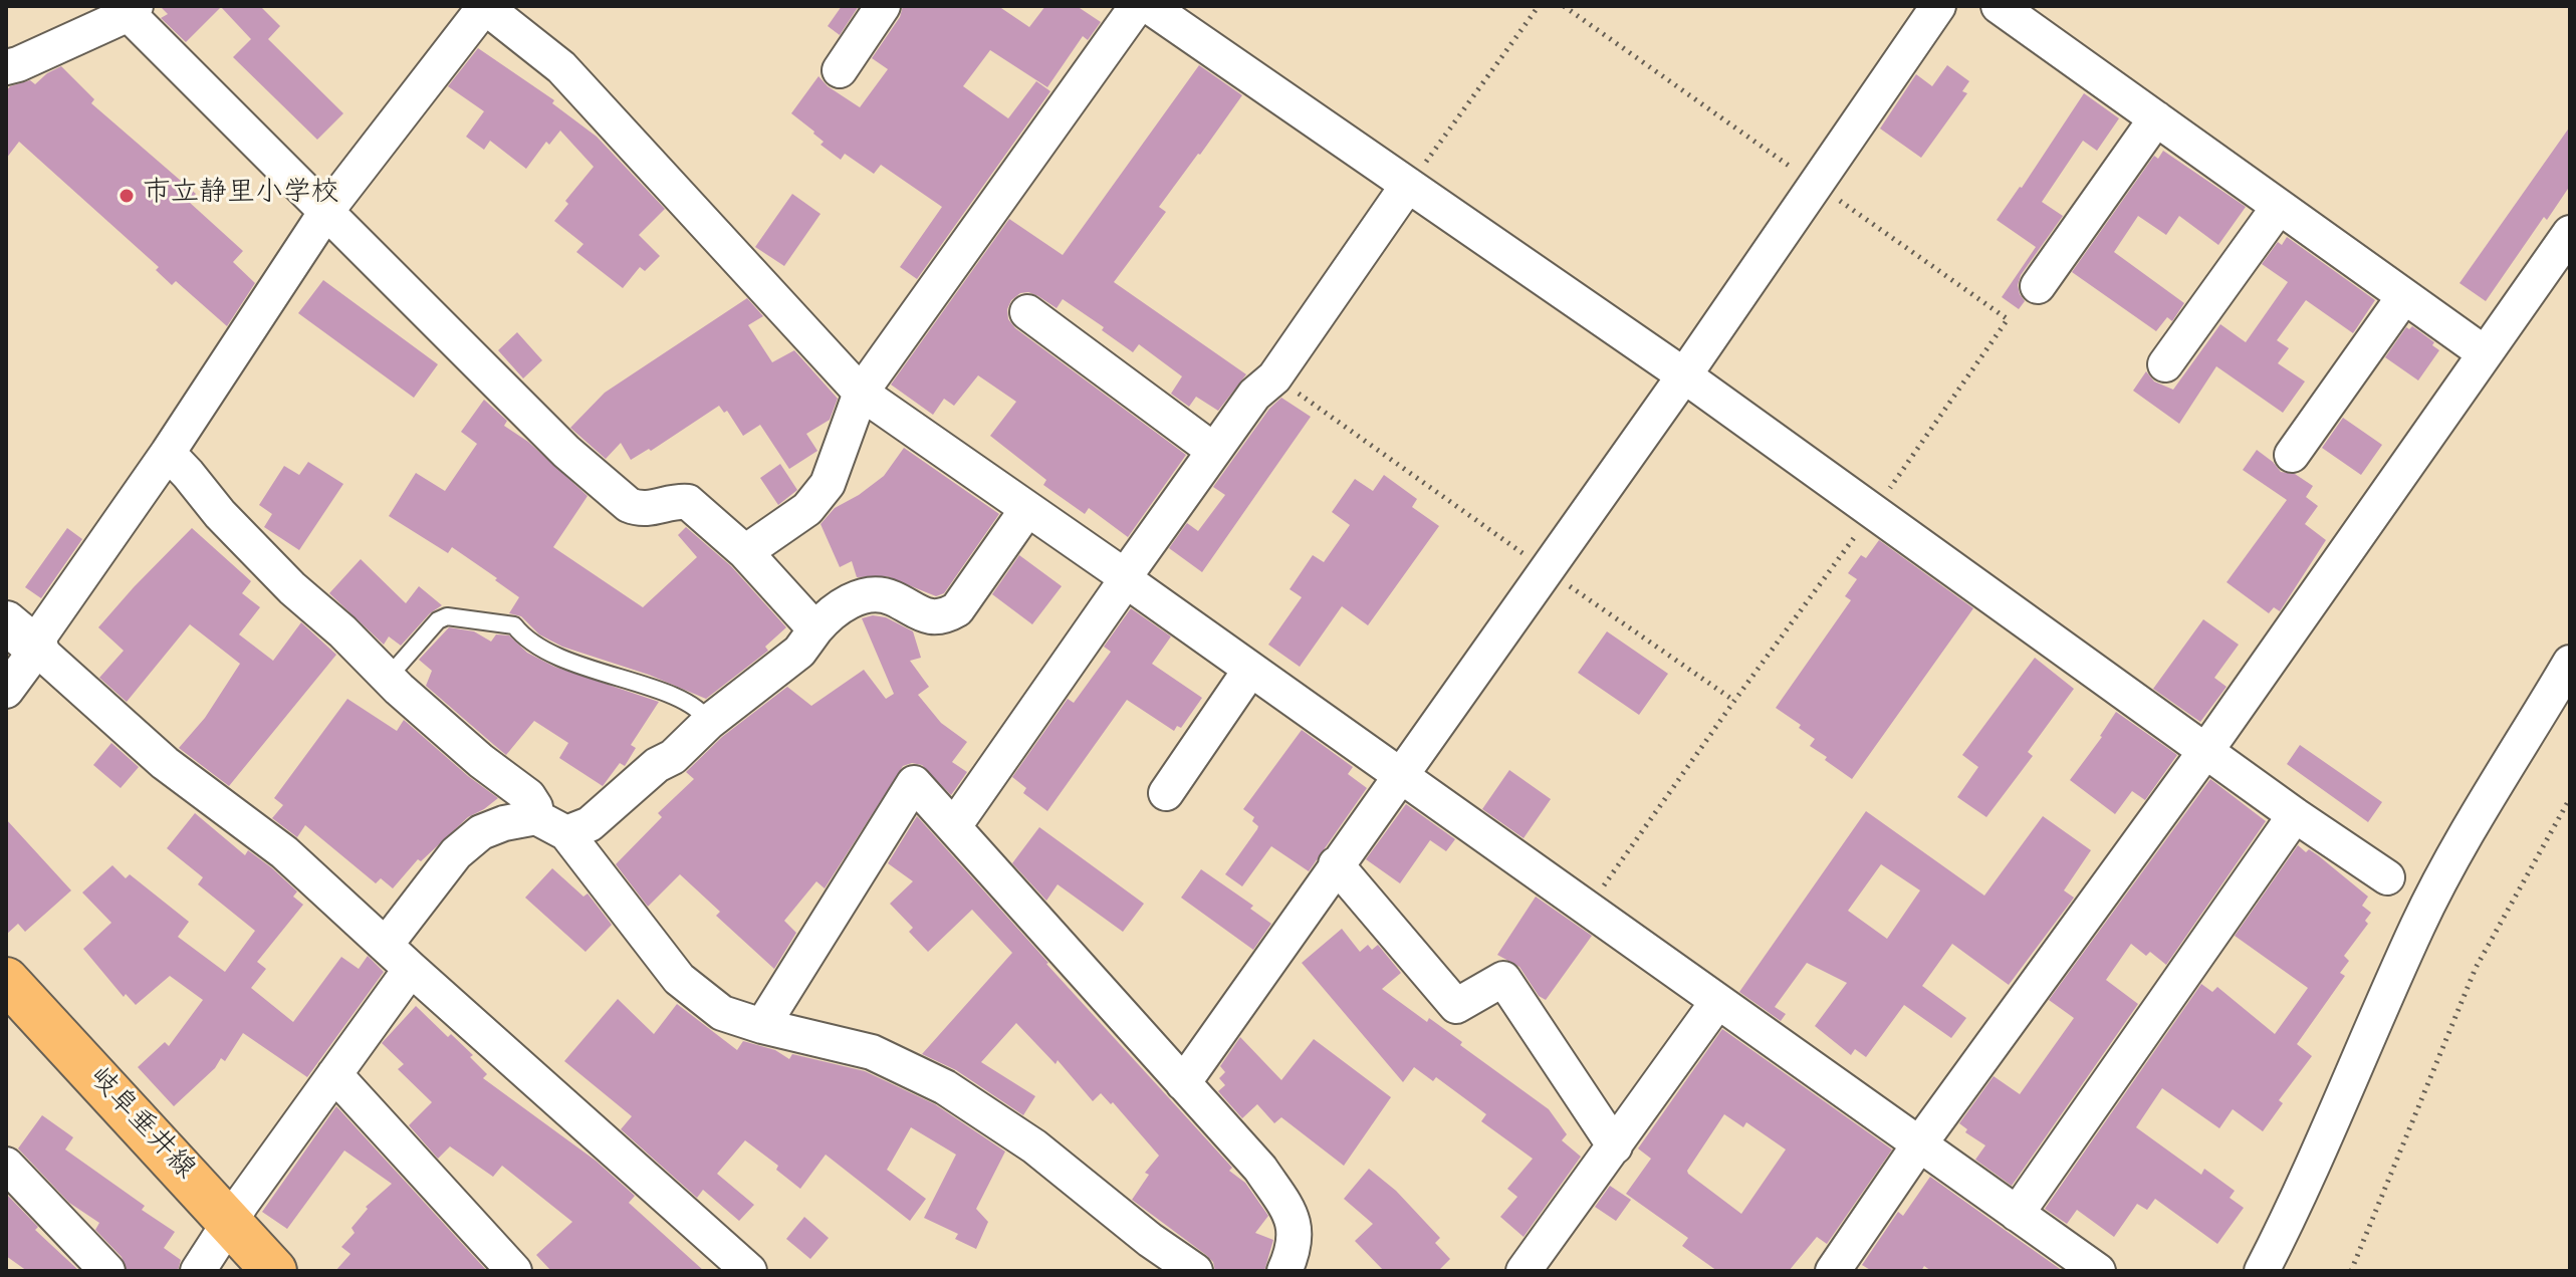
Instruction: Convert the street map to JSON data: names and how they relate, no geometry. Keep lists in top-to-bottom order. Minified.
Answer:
{"streets":{"main road":["岐阜垂井線"]},"places":["市立静里小学校"]}
